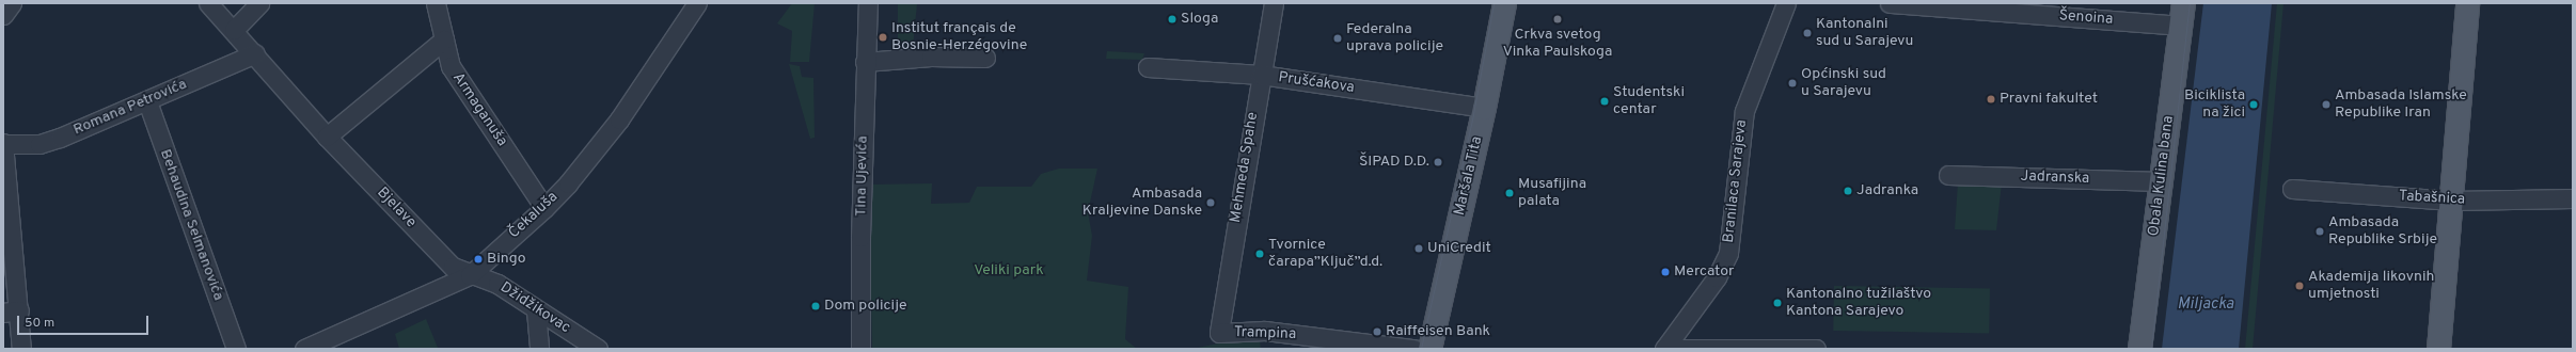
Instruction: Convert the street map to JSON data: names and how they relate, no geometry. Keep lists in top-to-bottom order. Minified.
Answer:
{"streets":{"main road":["Maršala Tita","Obala Kulina bana"],"street":["Šenoina","Prušćakova","Romana Petrovića","Armaganuša","Mehmeda Spahe","Tina Ujevića","Jadranska","Branilaca Sarajeva","Tabašnica","Bjelave","Čekaluša","Behaudina Selmanovića","Džidžikovac","Trampina"]},"crossings":[["Šenoina","Obala Kulina bana"],["Prušćakova","Mehmeda Spahe"],["Prušćakova","Maršala Tita"],["Romana Petrovića","Bjelave"],["Romana Petrovića","Behaudina Selmanovića"],["Armaganuša","Čekaluša"],["Mehmeda Spahe","Trampina"],["Obala Kulina bana","Jadranska"],["Bjelave","Čekaluša"],["Bjelave","Džidžikovac"],["Čekaluša","Džidžikovac"]],"water":["Miljacka"],"parks":["Veliki park"],"places":["Sloga","Crkva svetog Vinka Paulskoga","Kantonalni sud u Sarajevu","Institut français de Bosnie-Herzégovine","Federalna uprava policije","Općinski sud u Sarajevu","Pravni fakultet","Studentski centar","Biciklista na žici","Ambasada Islamske Republike Iran","ŠIPAD D.D.","Jadranka","Musafijina palata","Ambasada Kraljevine Danske","Ambasada Republike Srbije","UniCredit","Tvornice čarapa”Ključ”d.d.","Bingo","Mercator","Akademija likovnih umjetnosti","Kantonalno tužilaštvo Kantona Sarajevo","Dom policije","Raiffeisen Bank"],"scale_bar":"50 m"}
